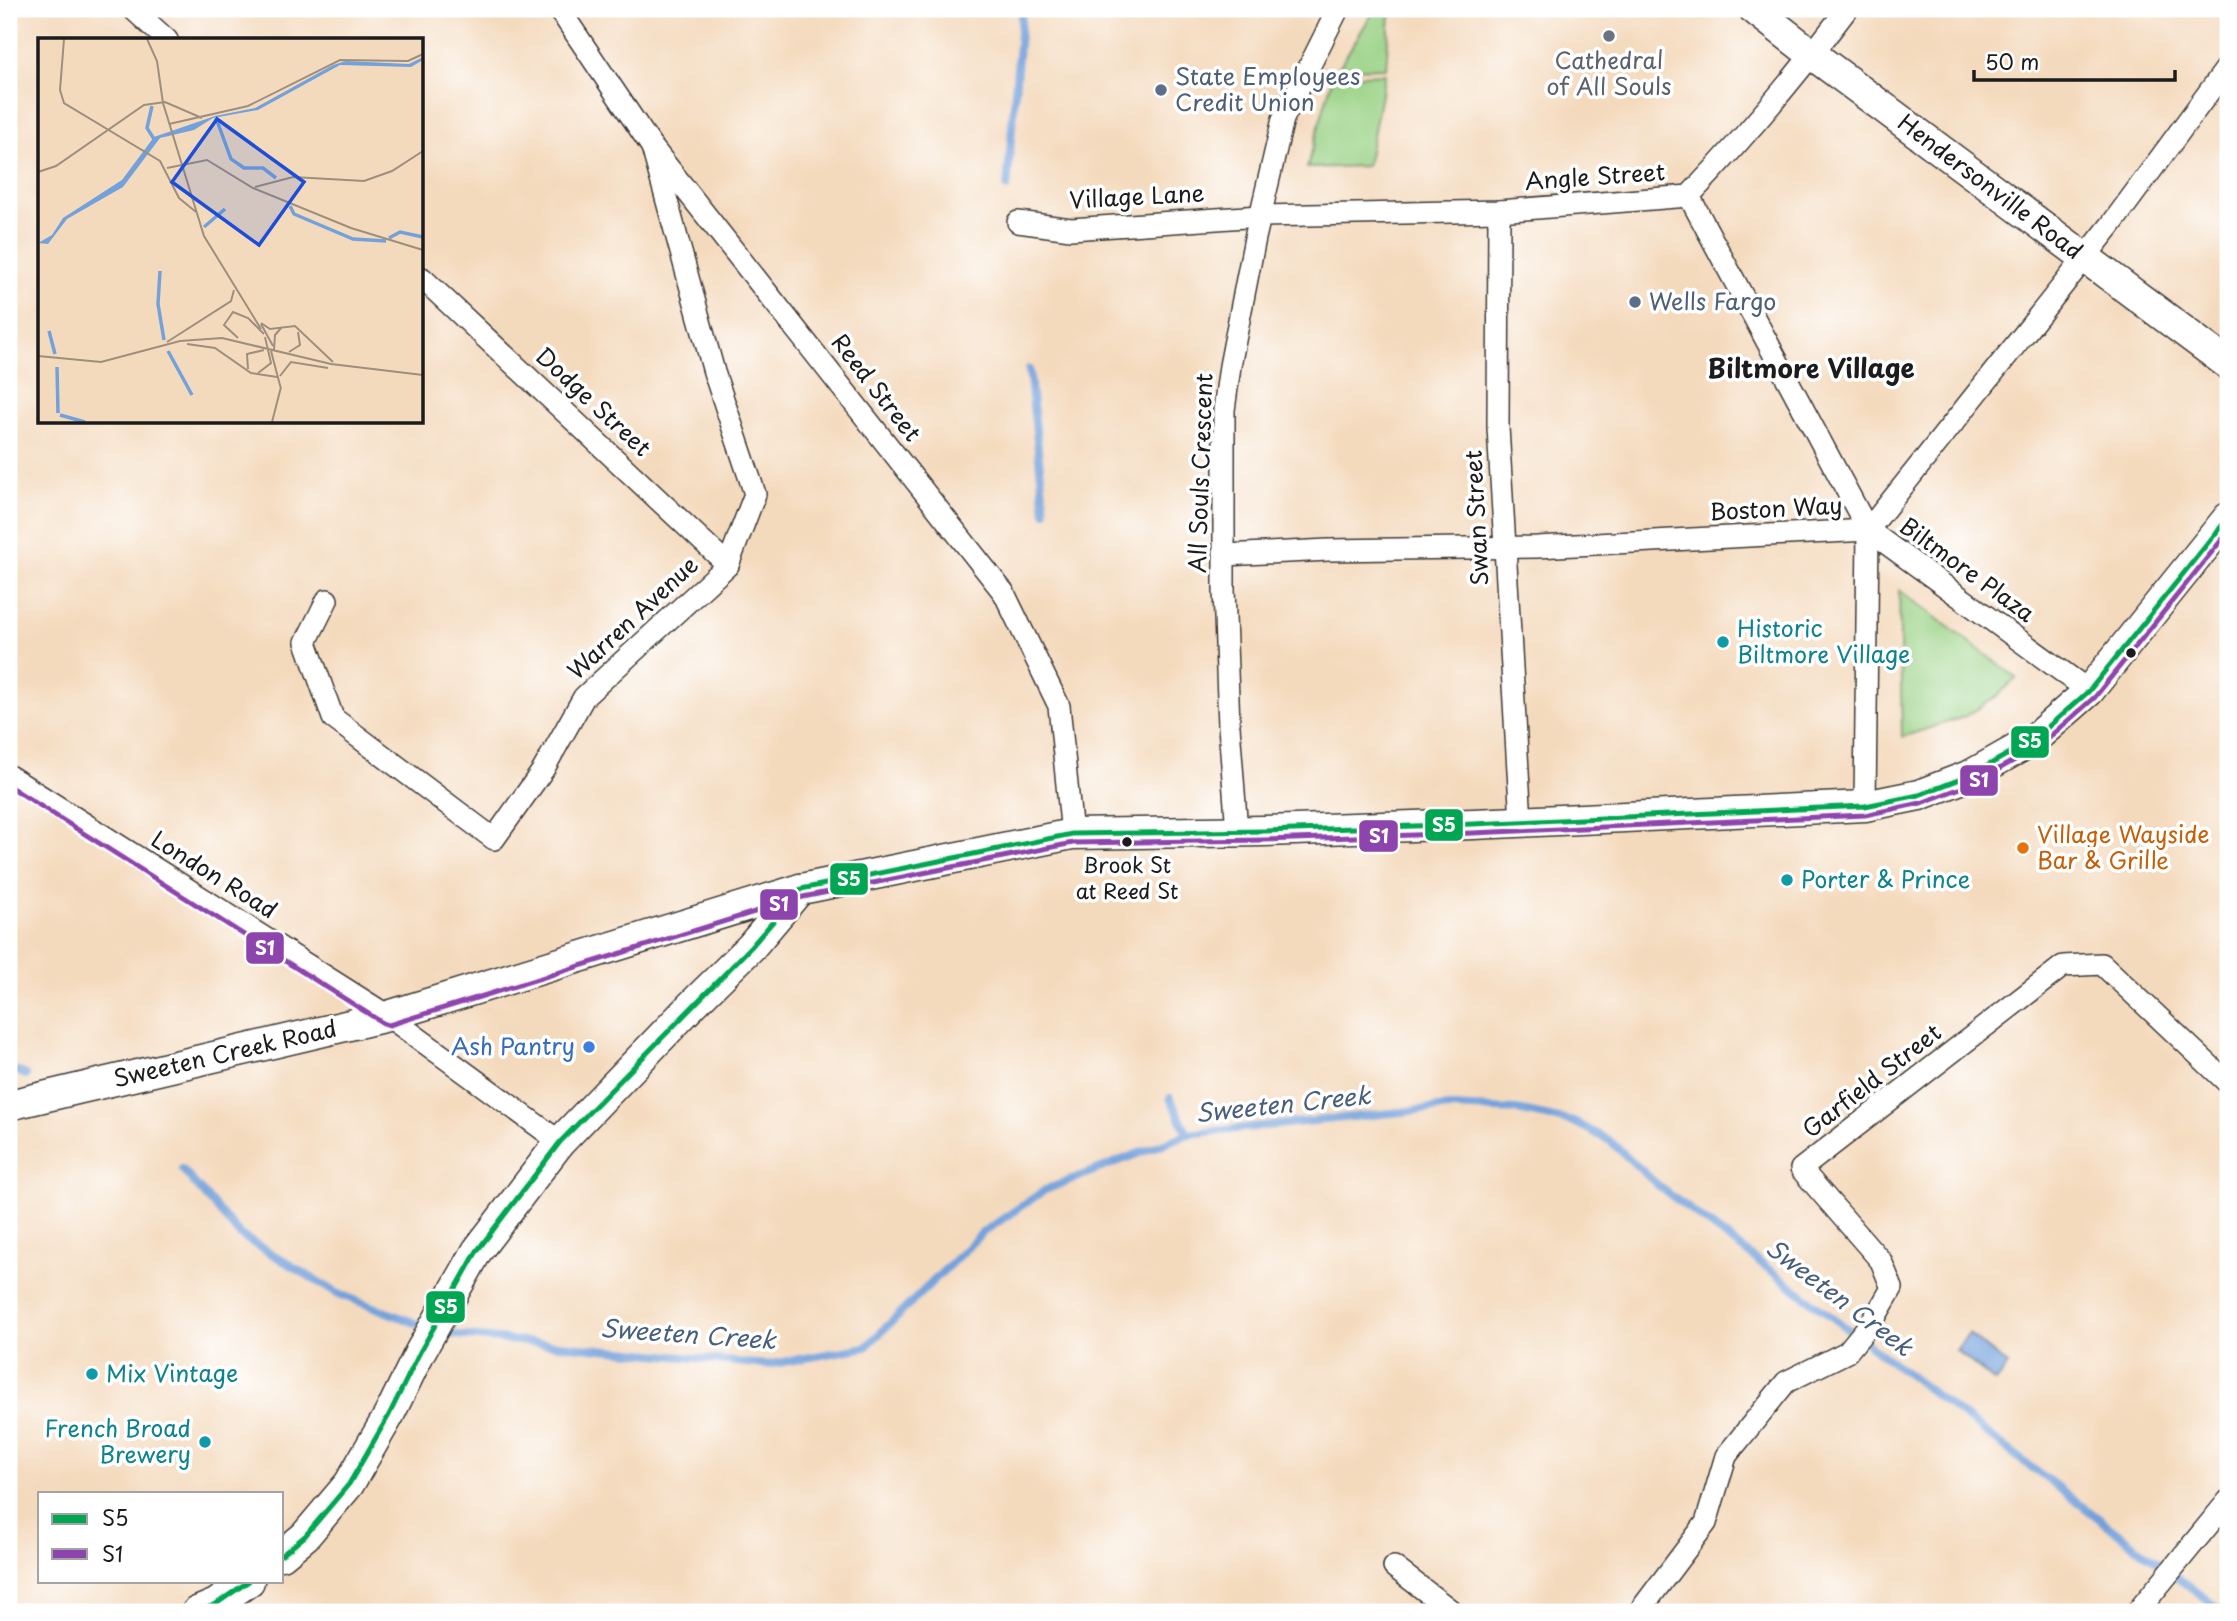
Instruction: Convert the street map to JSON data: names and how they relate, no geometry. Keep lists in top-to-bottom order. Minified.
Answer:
{"streets":{"main road":["Hendersonville Road","Sweeten Creek Road"],"street":["Angle Street","Village Lane","Reed Street","Dodge Street","All Souls Crescent","Boston Way","Swan Street","Biltmore Plaza","Warren Avenue","London Road","Garfield Street"]},"crossings":[["Angle Street","Hendersonville Road"],["Angle Street","Village Lane"],["Angle Street","All Souls Crescent"],["Angle Street","Swan Street"],["Hendersonville Road","Boston Way"],["Village Lane","All Souls Crescent"],["Reed Street","Warren Avenue"],["Reed Street","Sweeten Creek Road"],["Dodge Street","Warren Avenue"],["All Souls Crescent","Boston Way"],["All Souls Crescent","Sweeten Creek Road"],["Boston Way","Swan Street"],["Boston Way","Biltmore Plaza"],["Swan Street","Sweeten Creek Road"],["Biltmore Plaza","Sweeten Creek Road"],["London Road","Sweeten Creek Road"]],"districts":["Biltmore Village"],"water":["Sweeten Creek"],"places":["Cathedral of All Souls","State Employees Credit Union","Wells Fargo","Historic Biltmore Village","Brook St at Reed St","Village Wayside Bar & Grille","Porter & Prince","Ash Pantry","Mix Vintage","French Broad Brewery"],"lines":["transit line S5","transit line S1"],"legend":["S5","S1"],"scale_bar":"50 m"}
